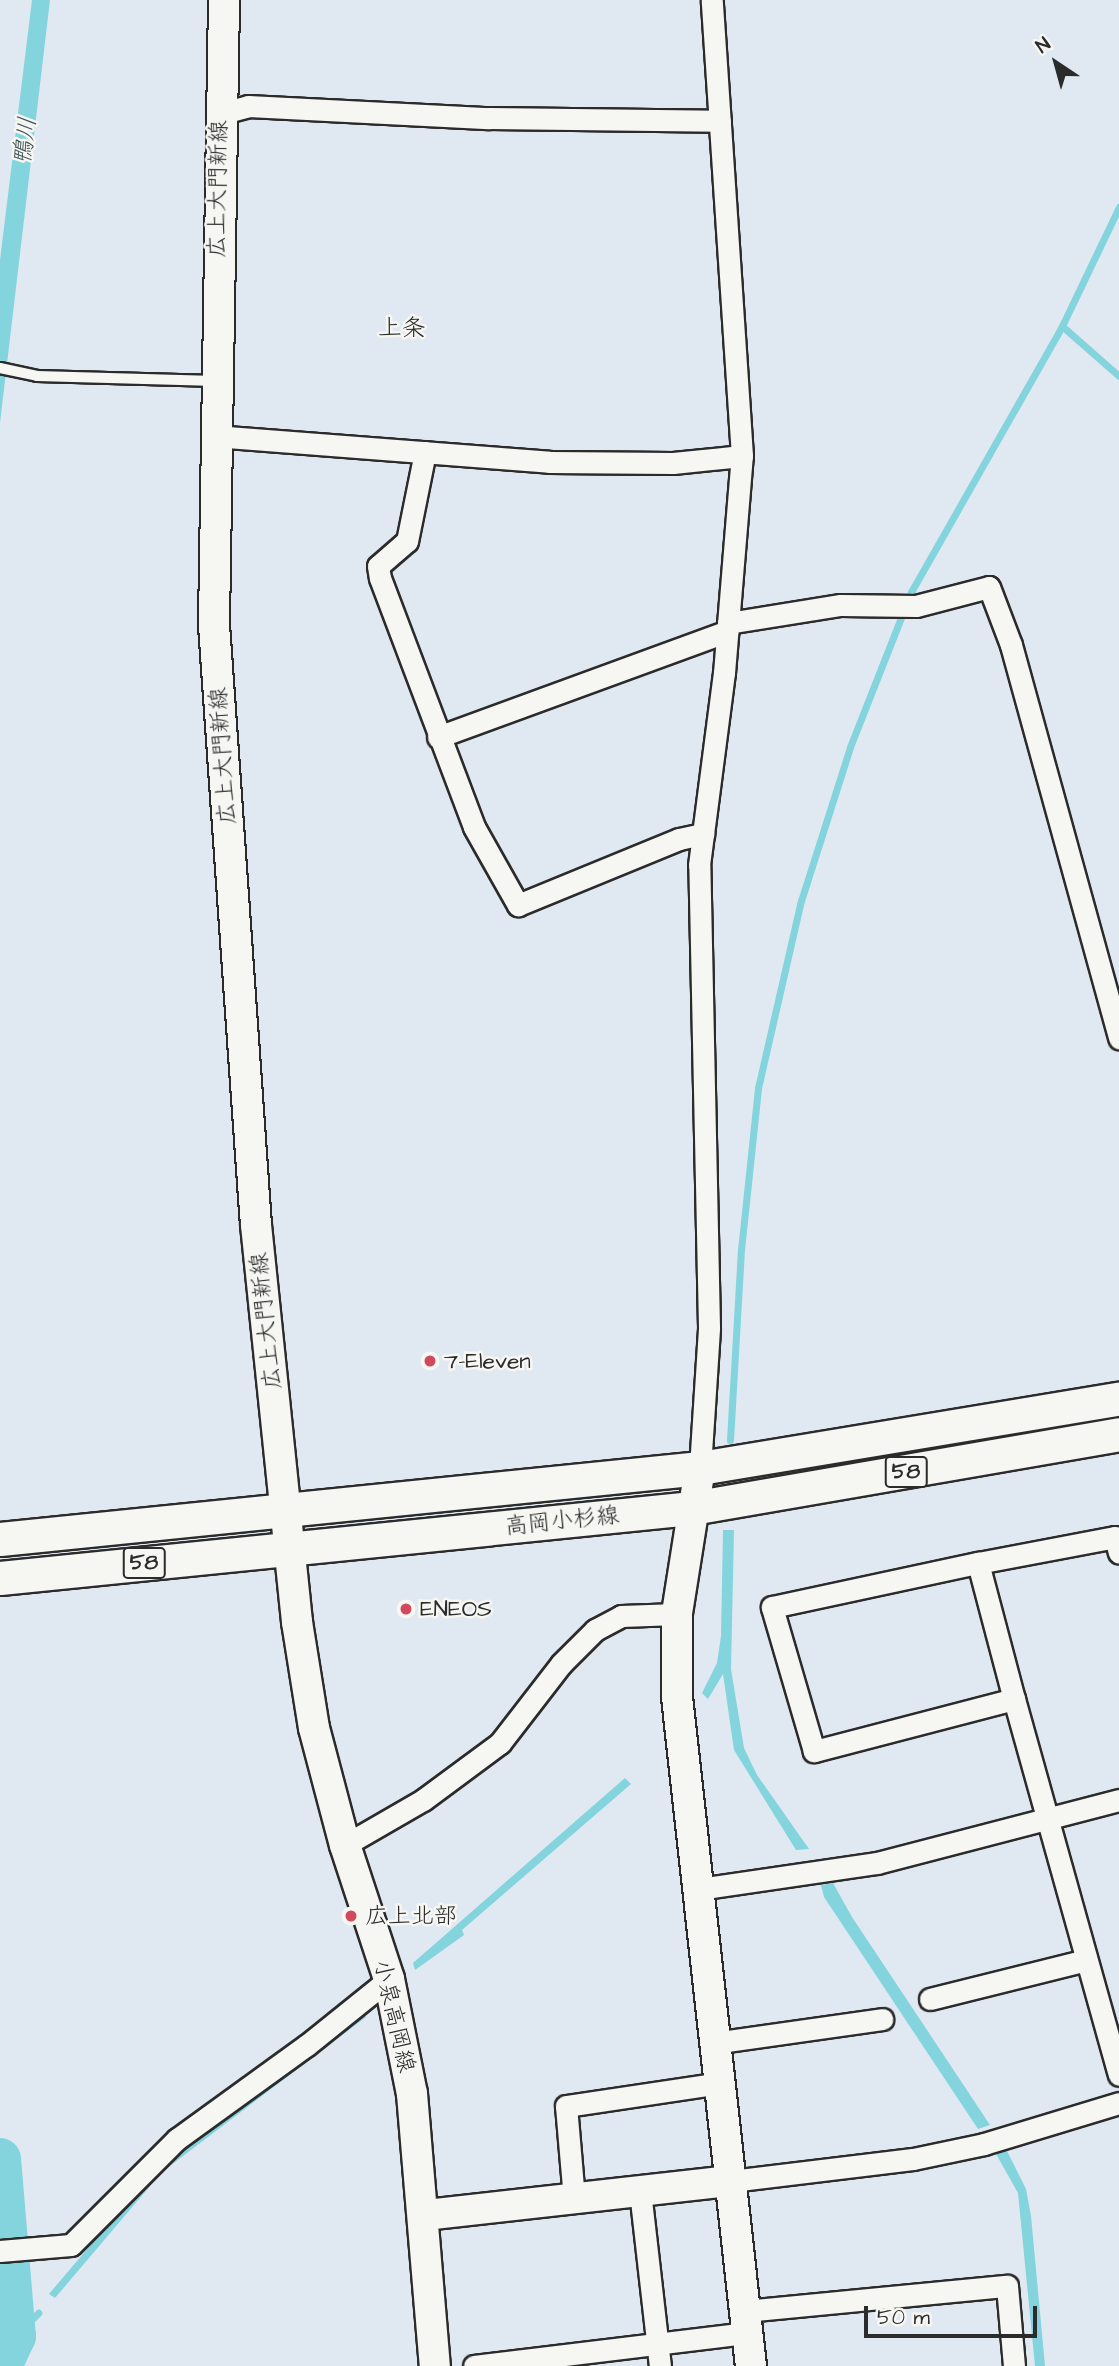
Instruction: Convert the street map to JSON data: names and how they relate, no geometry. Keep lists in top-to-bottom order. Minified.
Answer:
{"streets":{"main road":["広上大門新線","58","高岡小杉線","小泉高岡線"]},"crossings":[["広上大門新線","高岡小杉線"],["広上大門新線","小泉高岡線"],["高岡小杉線","小泉高岡線"]],"districts":["上条"],"water":["鴨川"],"places":["7-Eleven","ENEOS","広上北部"],"scale_bar":"50 m","north":"top left"}
